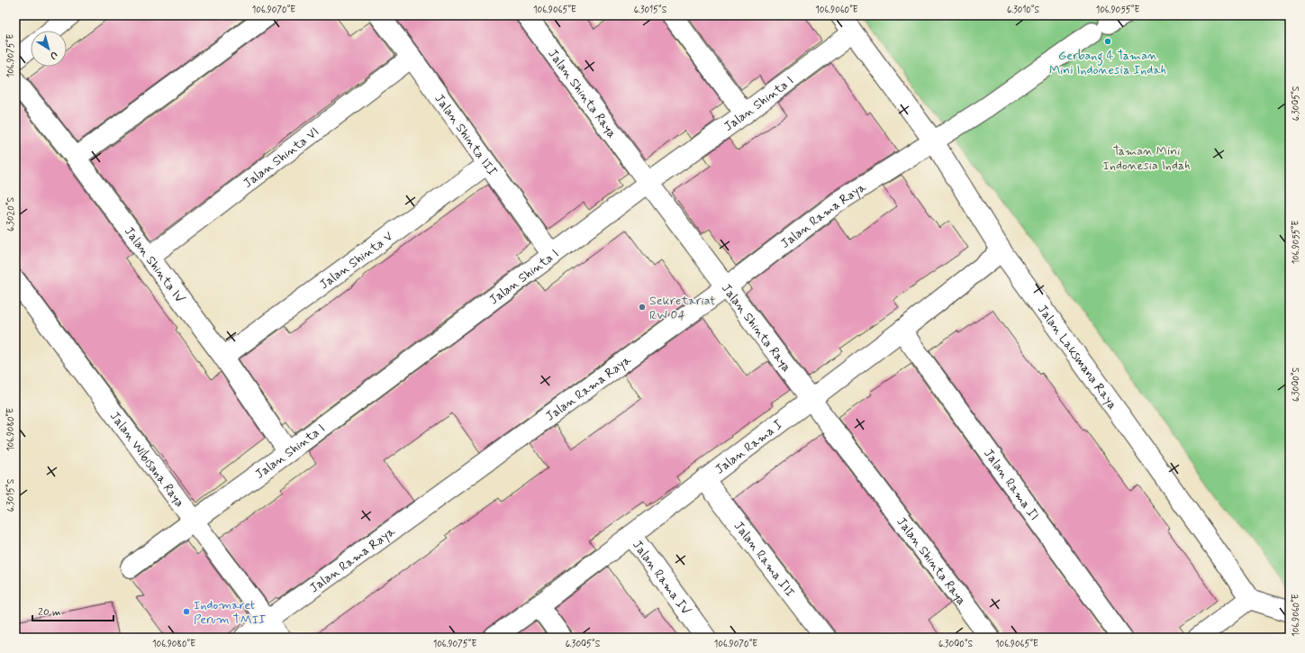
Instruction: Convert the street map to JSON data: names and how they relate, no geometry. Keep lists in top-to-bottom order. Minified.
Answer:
{"streets":{"street":["Jalan Shinta Raya","Jalan Shinta I","Jalan Shinta III","Jalan Shinta VI","Jalan Rama Raya","Jalan Shinta V","Jalan Shinta IV","Jalan Laksmana Raya","Jalan Rama I","Jalan Wibisana Raya","Jalan Rama II","Jalan Rama III","Jalan Rama IV"]},"crossings":[["Jalan Shinta Raya","Jalan Shinta I"],["Jalan Shinta Raya","Jalan Rama Raya"],["Jalan Shinta Raya","Jalan Rama I"],["Jalan Shinta I","Jalan Shinta III"],["Jalan Shinta I","Jalan Shinta IV"],["Jalan Shinta I","Jalan Laksmana Raya"],["Jalan Shinta I","Jalan Wibisana Raya"],["Jalan Shinta III","Jalan Shinta VI"],["Jalan Shinta III","Jalan Shinta V"],["Jalan Shinta VI","Jalan Shinta IV"],["Jalan Rama Raya","Jalan Laksmana Raya"],["Jalan Rama Raya","Jalan Wibisana Raya"],["Jalan Shinta V","Jalan Shinta IV"],["Jalan Laksmana Raya","Jalan Rama I"],["Jalan Rama I","Jalan Rama II"],["Jalan Rama I","Jalan Rama III"],["Jalan Rama I","Jalan Rama IV"]],"parks":["Taman Mini Indonesia Indah"],"places":["Gerbang 4 Taman Mini Indonesia Indah","Sekretariat RW 04","Indomaret Perum TMII"],"scale_bar":"20 m","north":"bottom right","coordinates":["106.9070°E","106.9065°E","6.3015°S","106.9060°E","6.3010°S","106.9055°E","106.9075°E","6.3005°S","6.3020°S","6.3000°S","106.9080°E"]}
